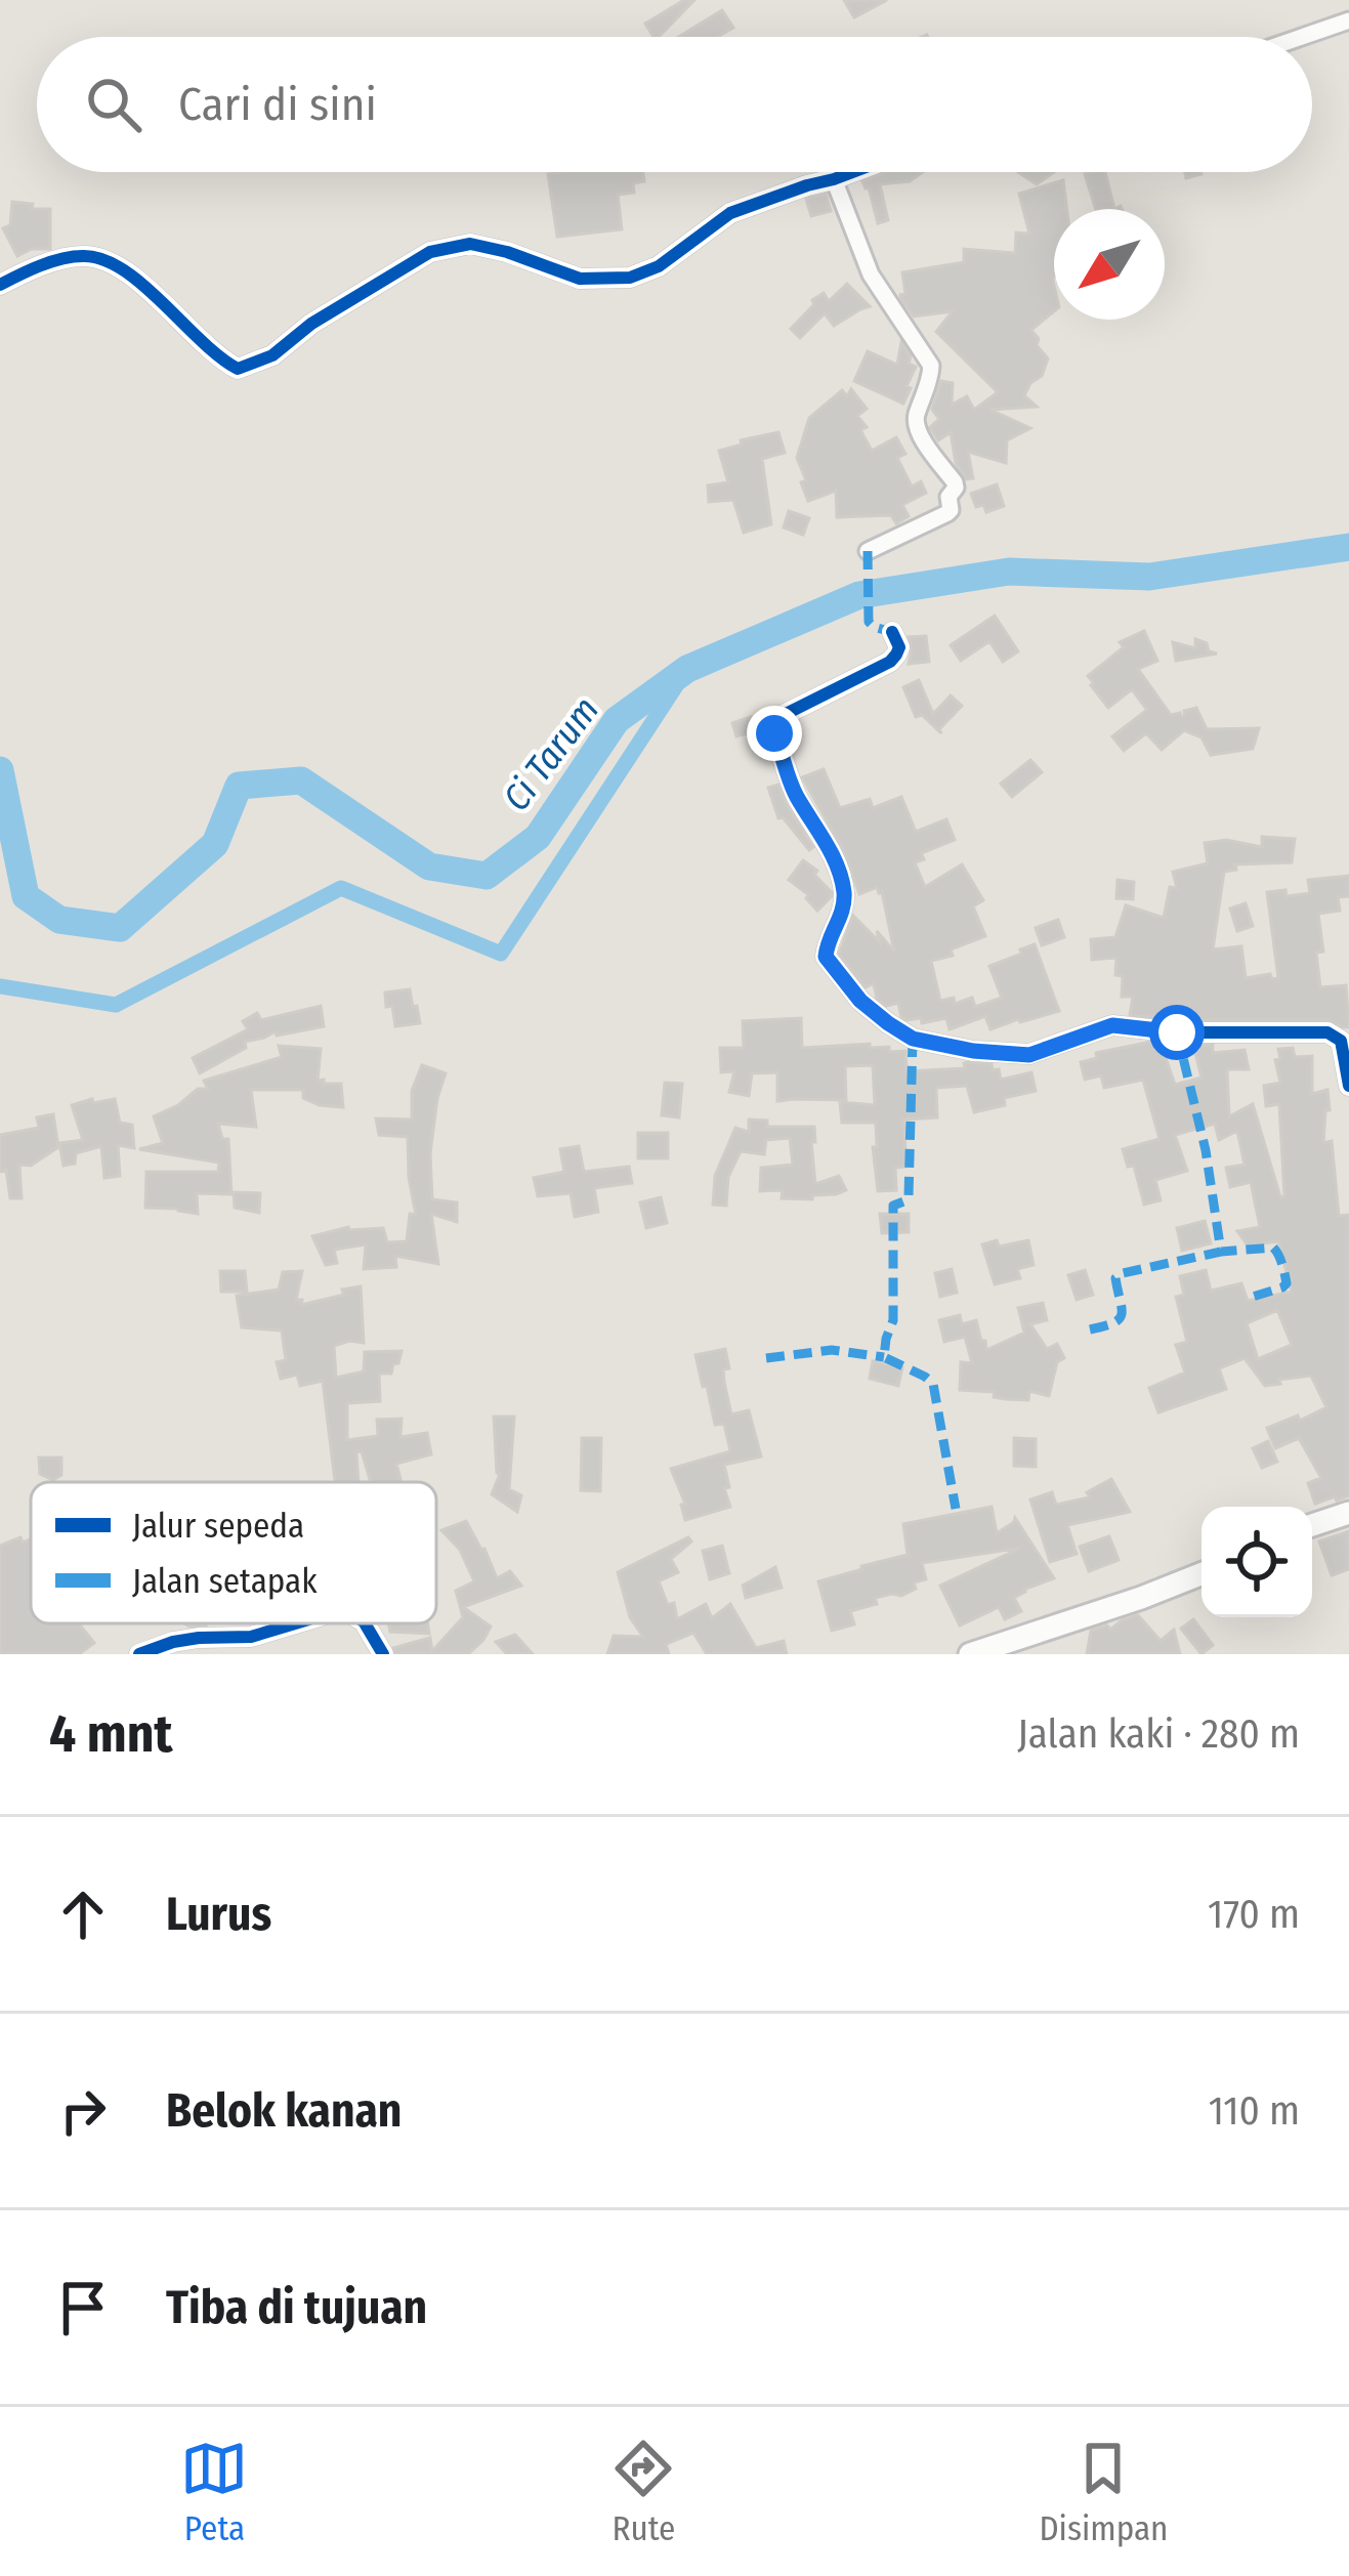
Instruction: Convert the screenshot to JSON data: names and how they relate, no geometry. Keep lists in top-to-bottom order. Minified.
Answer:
{"water":["Ci Tarum"],"legend":["Jalur sepeda","Jalan setapak"],"north":"bottom left","page":{"search":"Cari di sini","heading":["4 mnt","Jalan kaki · 280 m"],"list":[["Lurus","170 m"],["Belok kanan","110 m"],"Tiba di tujuan"],"nav":["Peta","Rute","Disimpan"]}}
